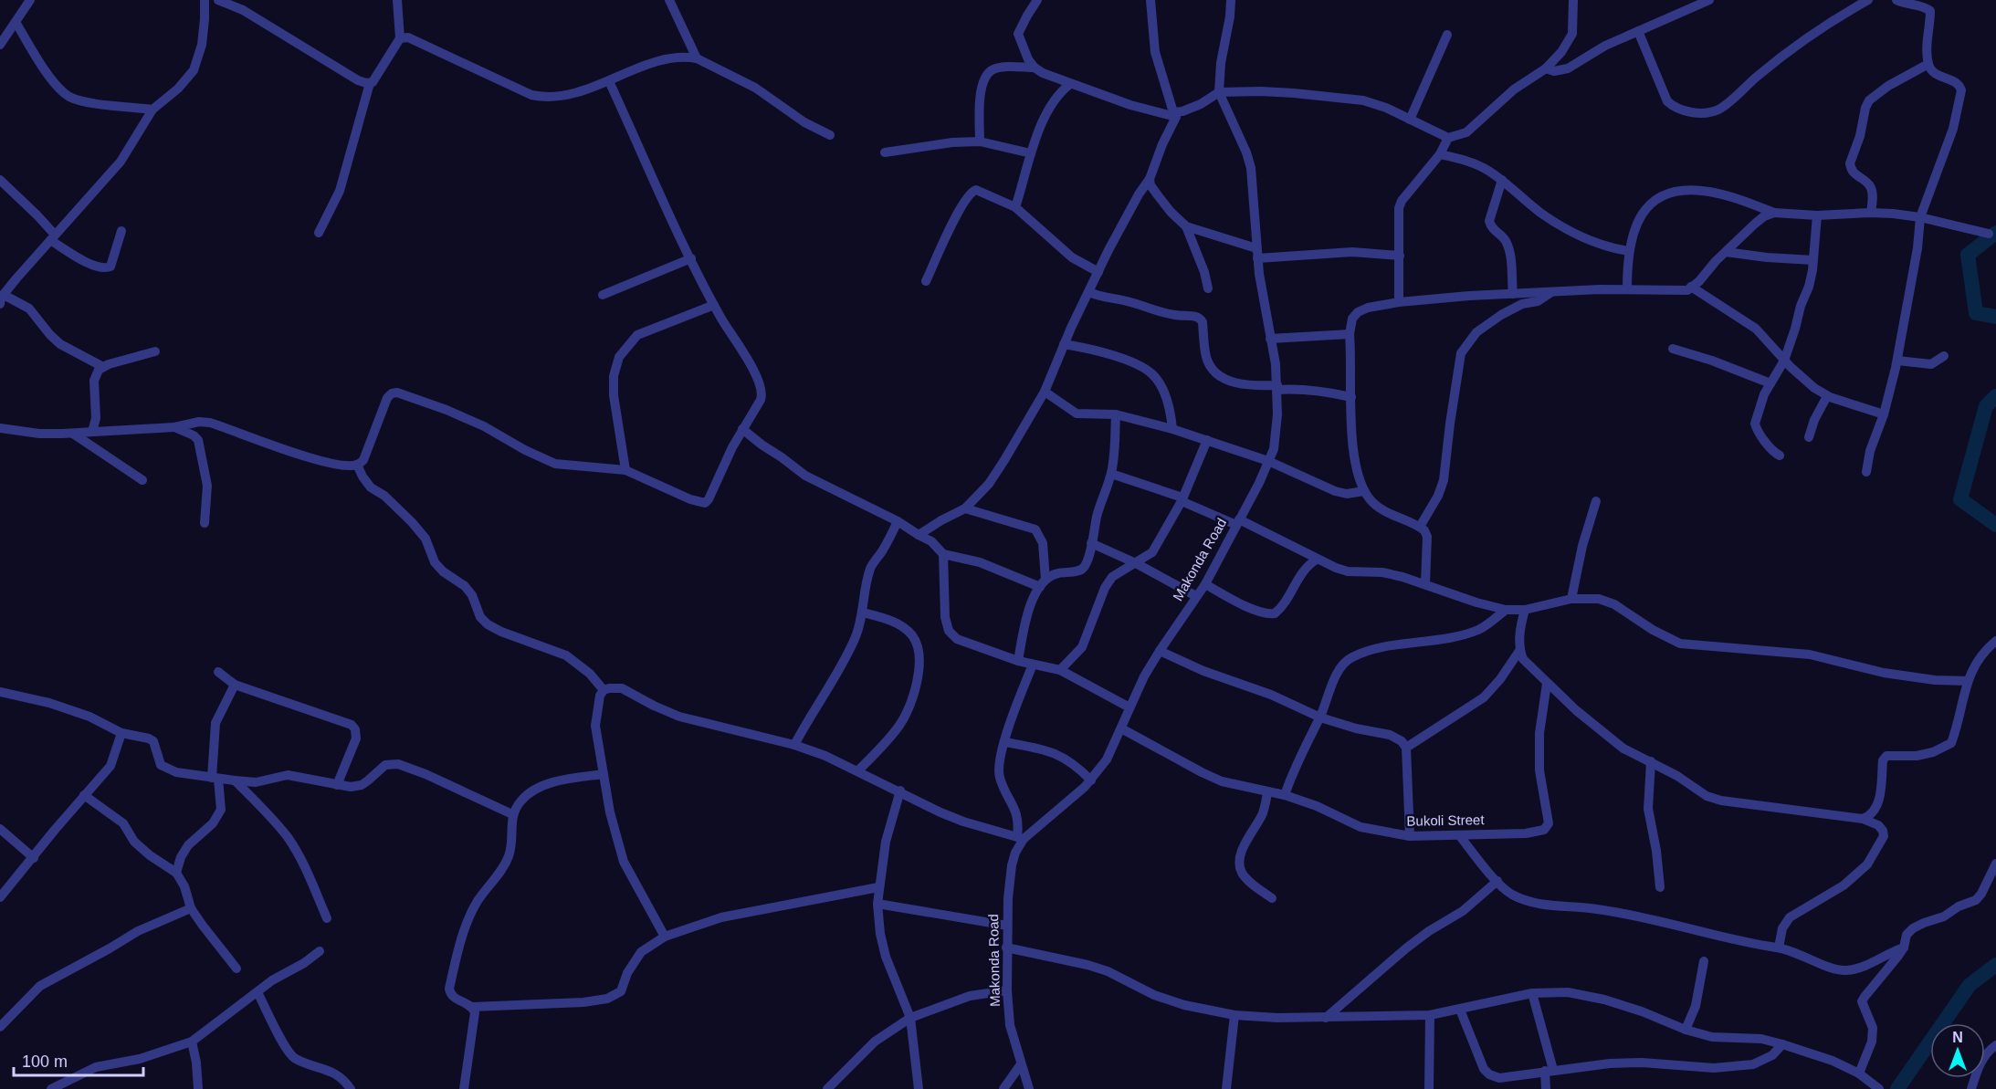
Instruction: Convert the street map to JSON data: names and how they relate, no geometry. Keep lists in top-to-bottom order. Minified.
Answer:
{"streets":{"street":["Makonda Road","Bukoli Street"]},"crossings":[["Makonda Road","Bukoli Street"]],"scale_bar":"100 m","north":"top"}
